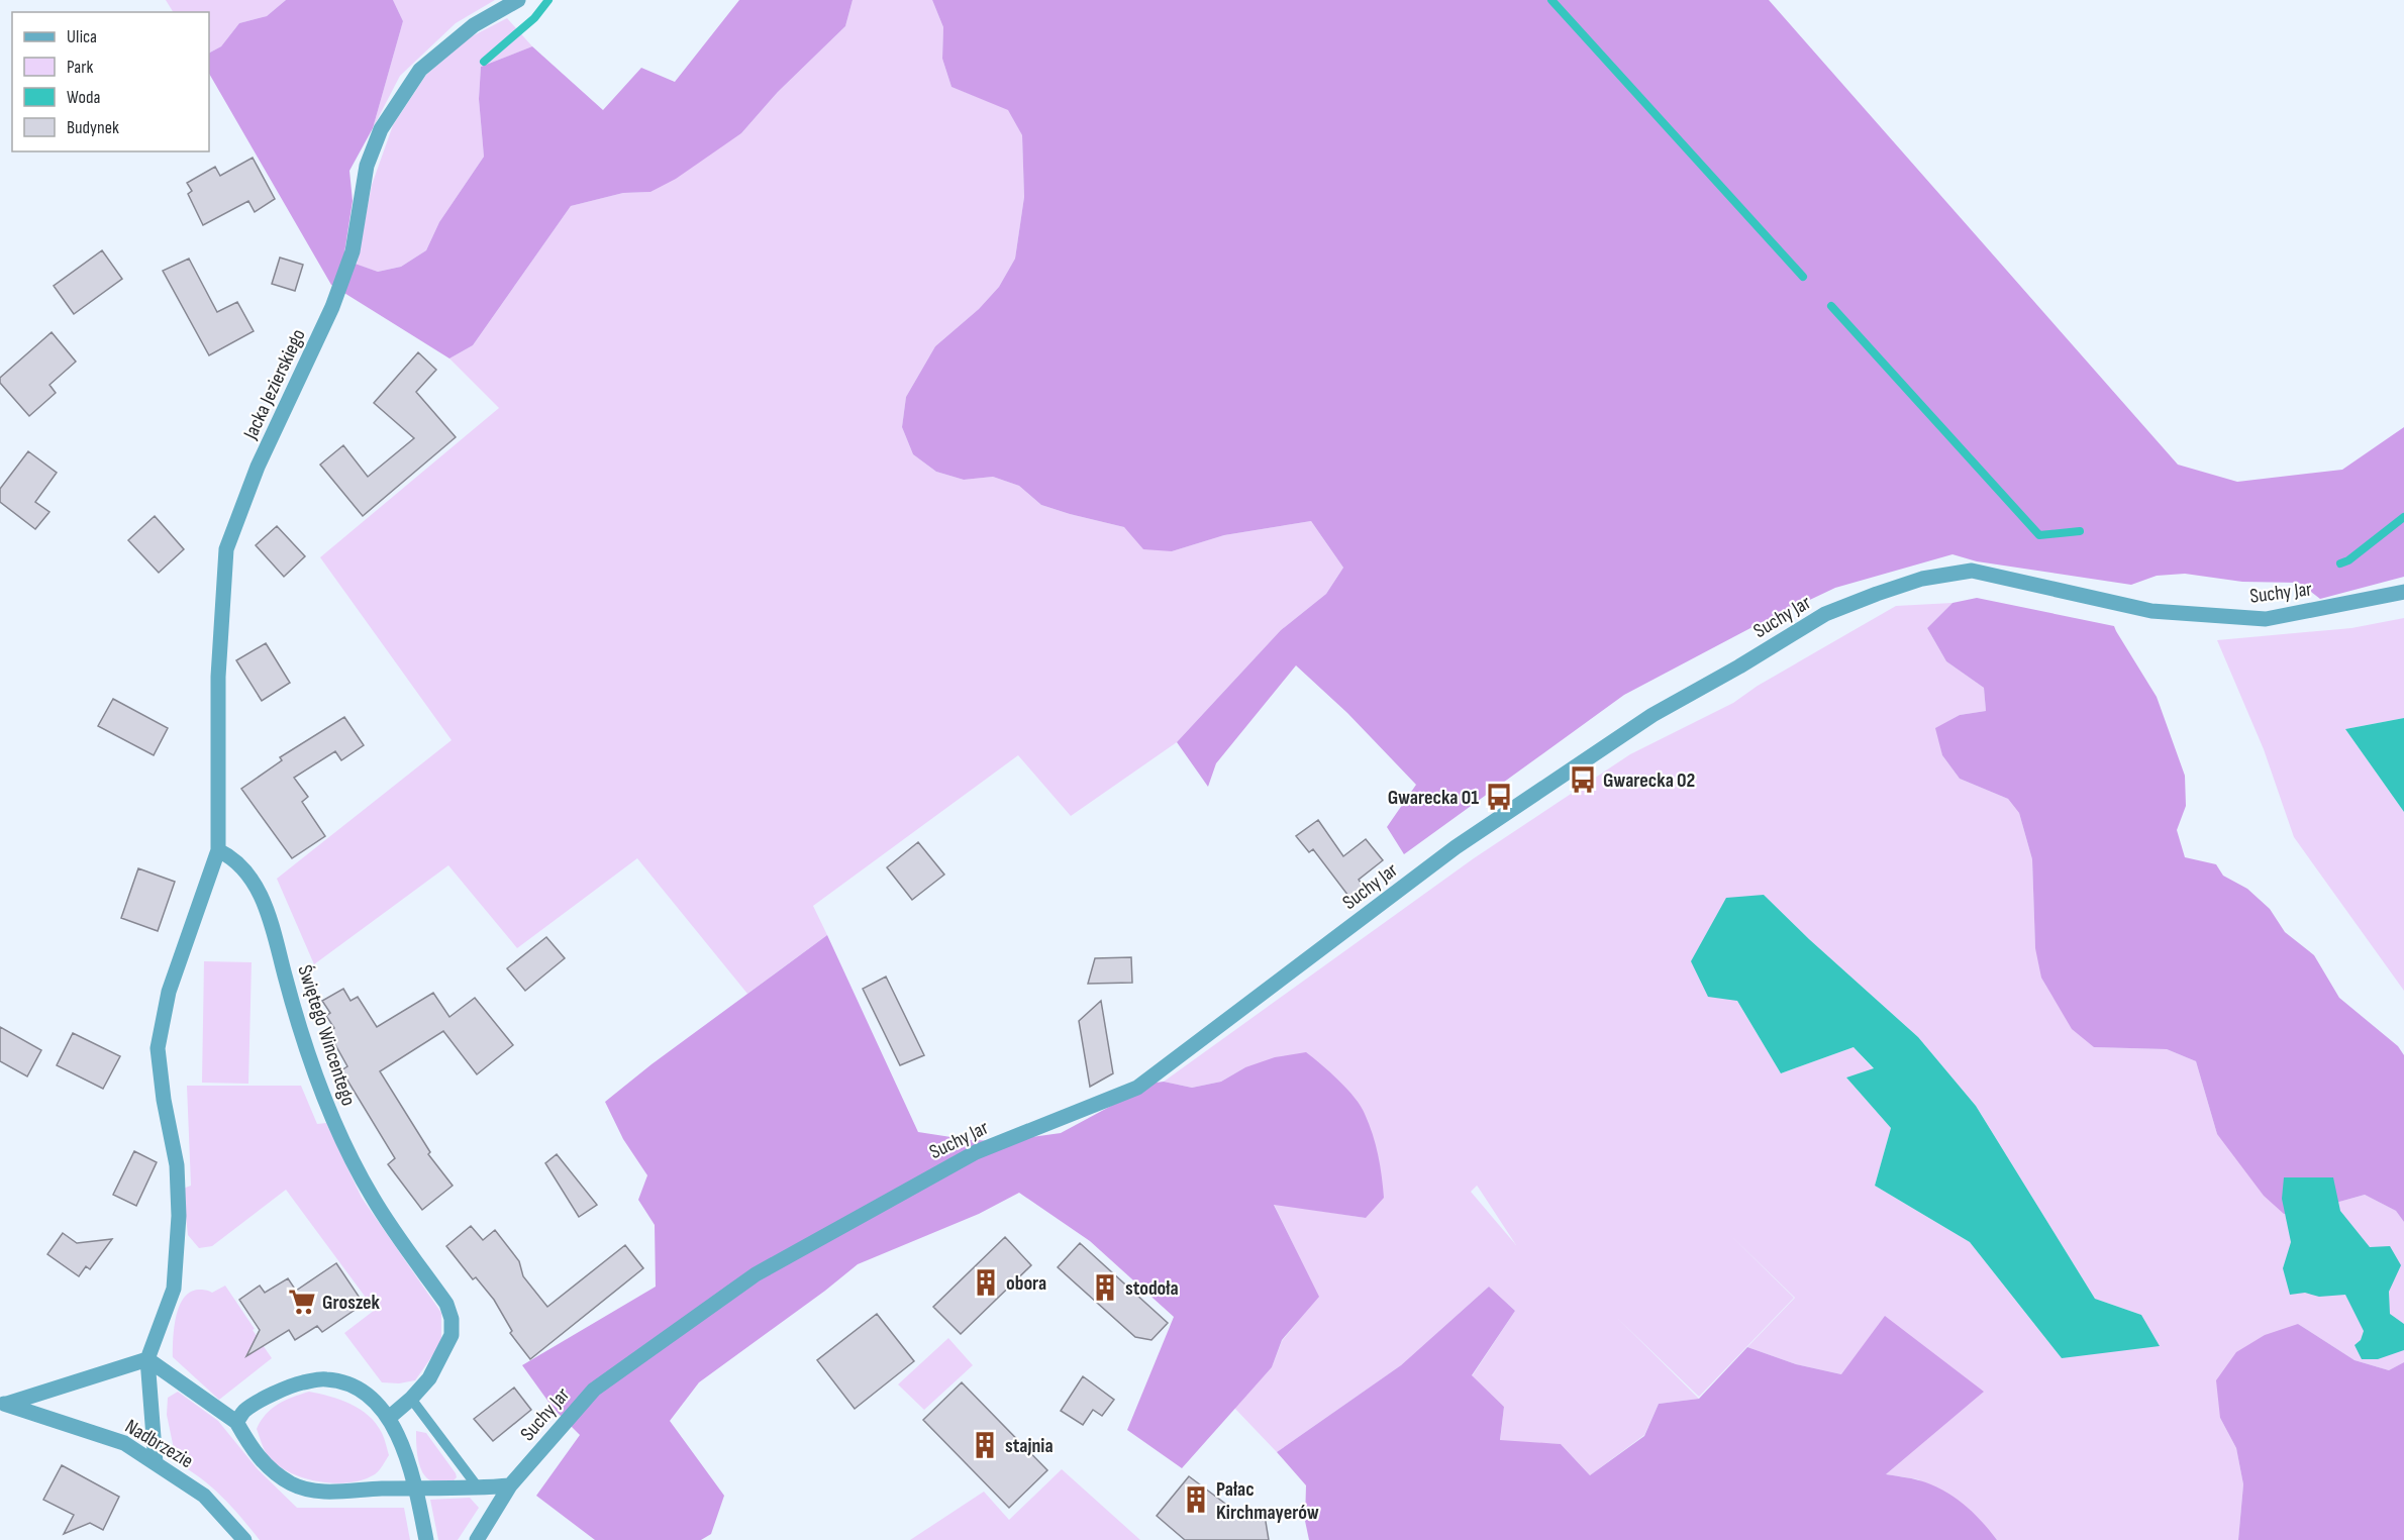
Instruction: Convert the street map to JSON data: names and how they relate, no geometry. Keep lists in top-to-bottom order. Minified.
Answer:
{"streets":{"street":["Jacka Jezierskiego","Suchy Jar","Świętego Wincentego","Nadbrzezie"]},"crossings":[["Jacka Jezierskiego","Świętego Wincentego"]],"places":{"bus stop":["Gwarecka 02","Gwarecka 01"],"building":["obora","stodoła","stajnia","Pałac Kirchmayerów"],"supermarket":["Groszek"]},"legend":["Ulica","Park","Woda","Budynek"]}
